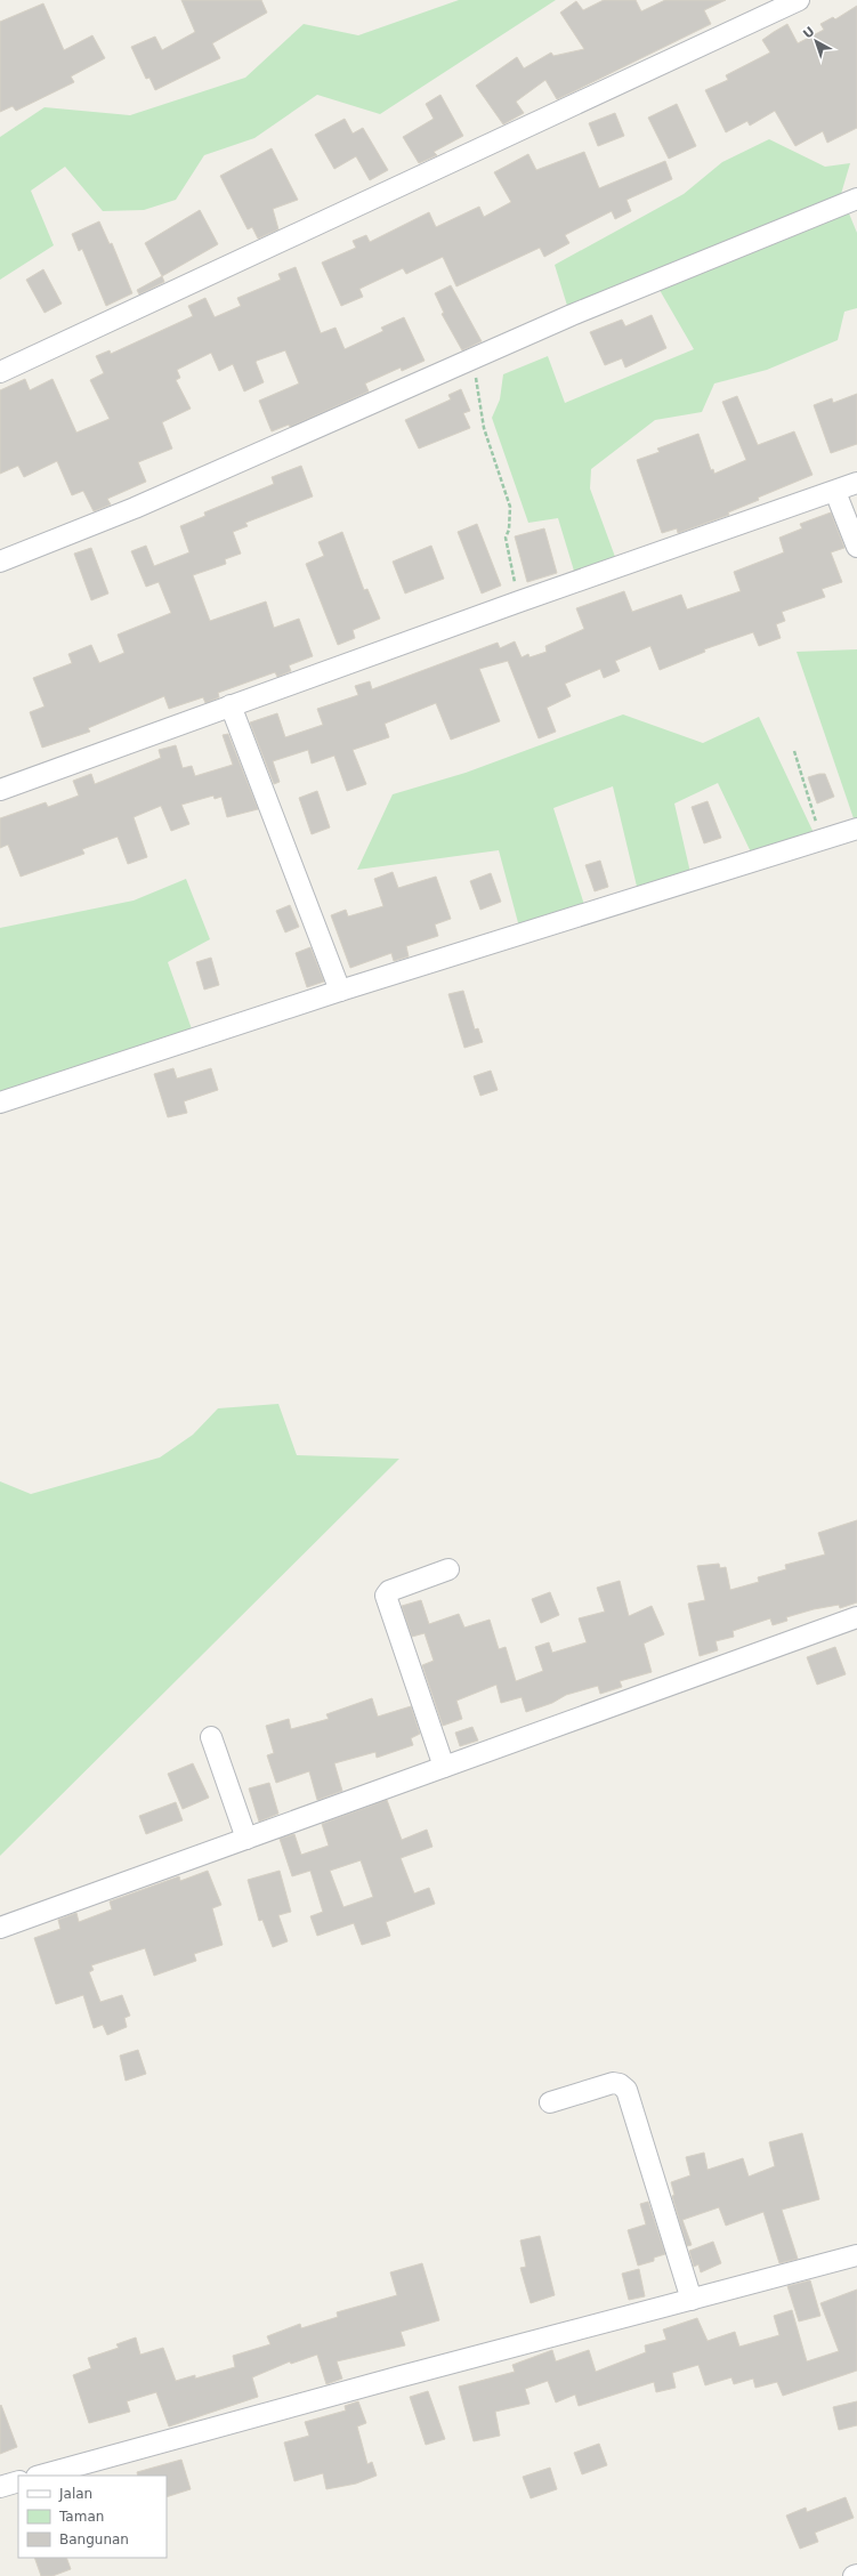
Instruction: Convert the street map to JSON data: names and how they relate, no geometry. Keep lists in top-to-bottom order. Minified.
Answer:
{"legend":["Jalan","Taman","Bangunan"],"north":"top left"}
